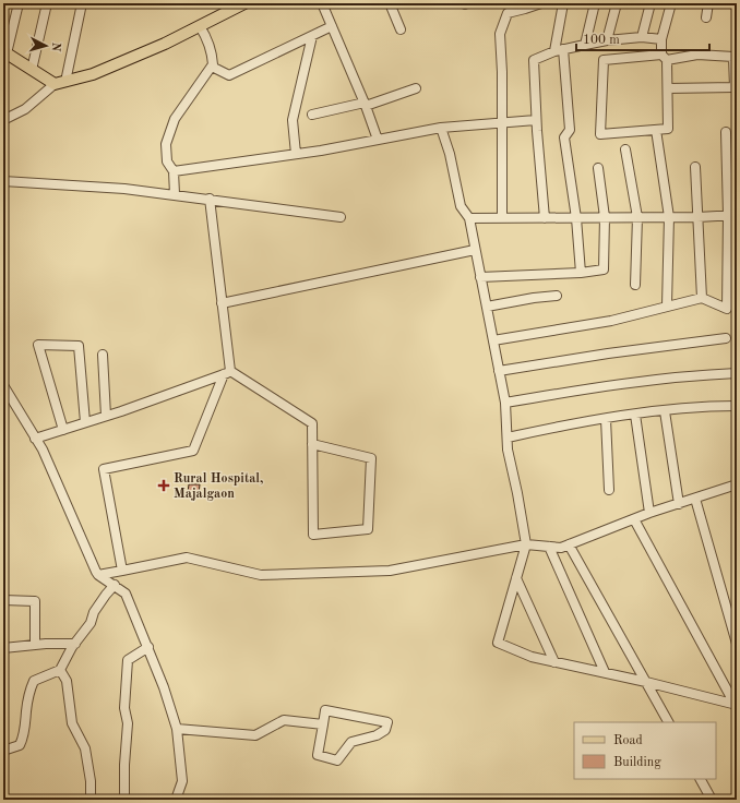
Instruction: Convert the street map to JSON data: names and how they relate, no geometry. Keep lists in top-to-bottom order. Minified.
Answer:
{"places":{"health":["Rural Hospital, Majalgaon"]},"legend":["Road","Building"],"scale_bar":"100 m","north":"right"}
